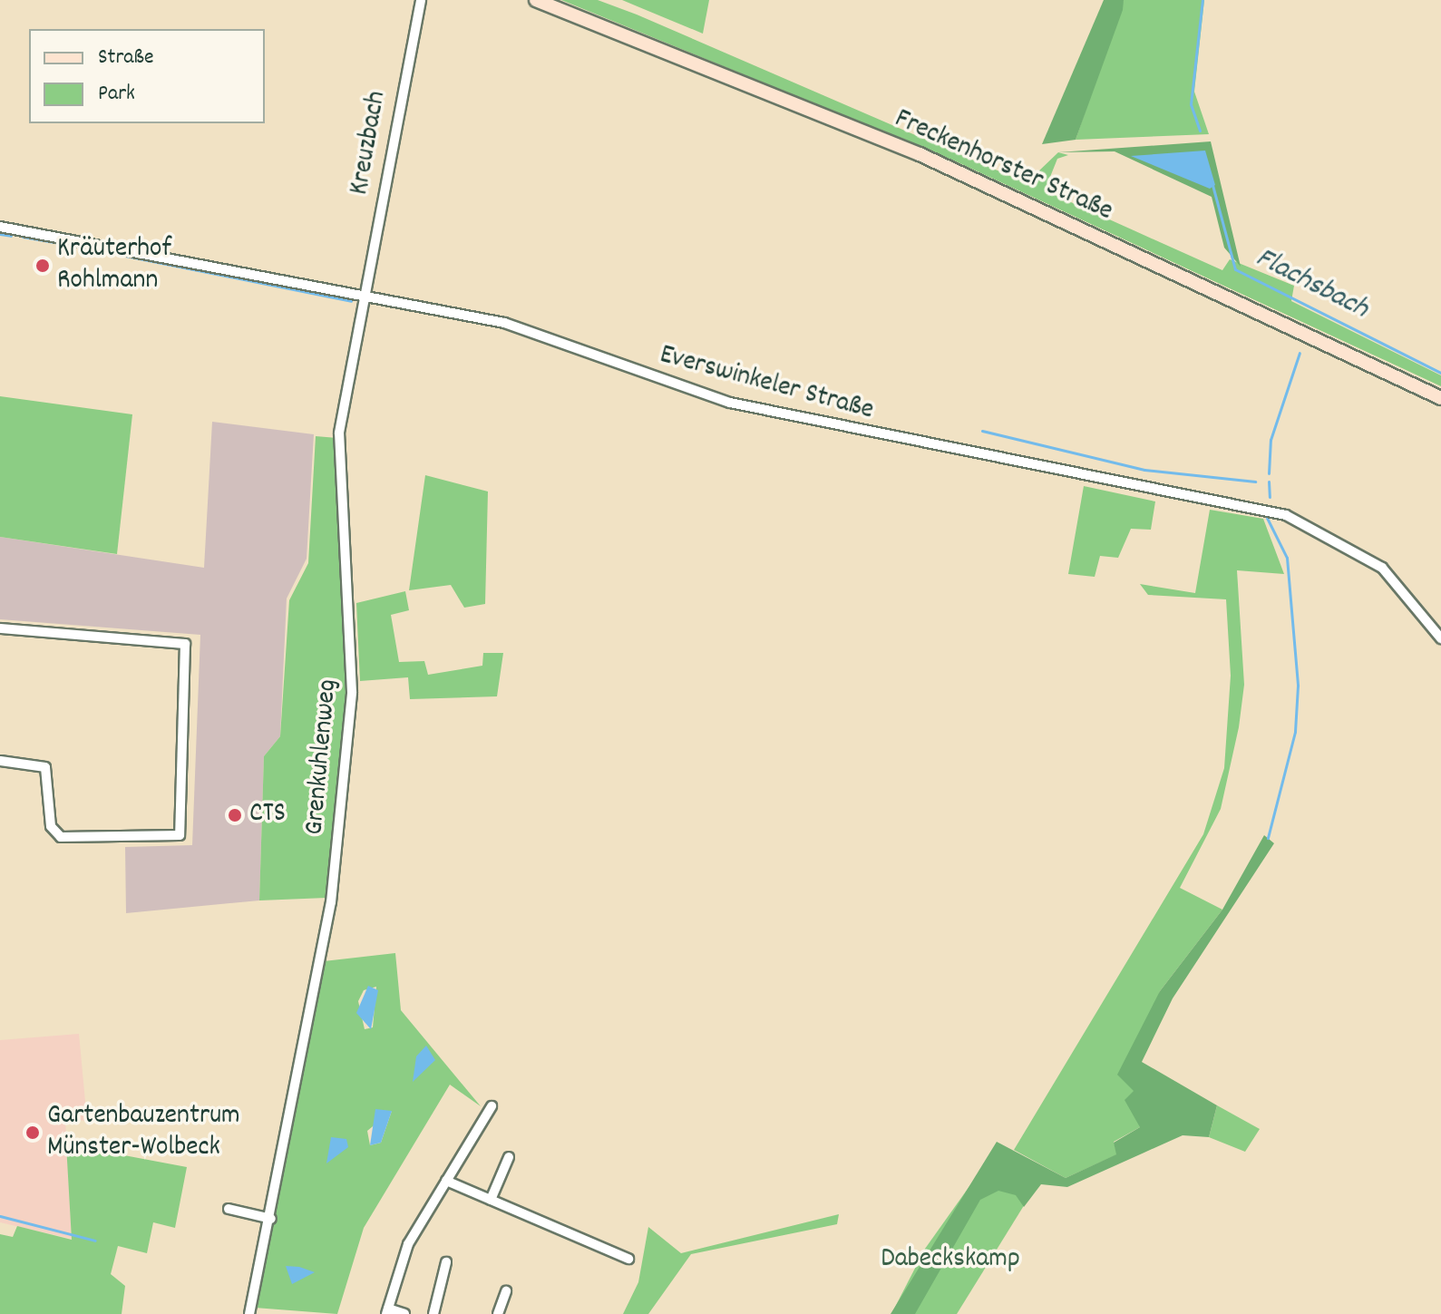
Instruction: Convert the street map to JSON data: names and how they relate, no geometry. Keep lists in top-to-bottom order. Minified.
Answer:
{"streets":{"main road":["Freckenhorster Straße"],"street":["Kreuzbach","Everswinkeler Straße","Grenkuhlenweg"]},"crossings":[["Kreuzbach","Everswinkeler Straße"],["Kreuzbach","Grenkuhlenweg"],["Everswinkeler Straße","Grenkuhlenweg"]],"water":["Flachsbach"],"parks":["Dabeckskamp"],"places":["Kräuterhof Rohlmann","CTS","Gartenbauzentrum Münster-Wolbeck"],"legend":["Straße","Park"]}
